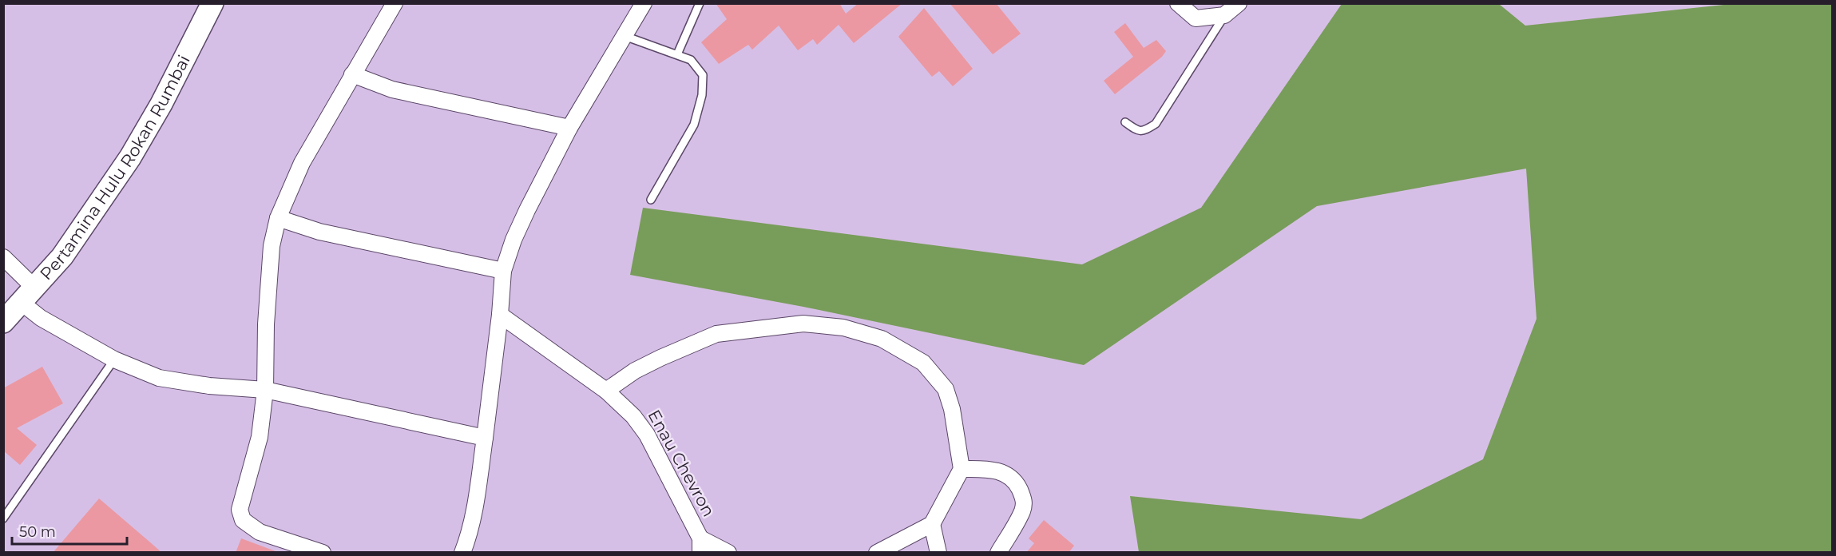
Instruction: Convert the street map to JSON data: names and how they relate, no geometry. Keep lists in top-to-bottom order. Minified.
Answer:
{"streets":{"street":["Pertamina Hulu Rokan Rumbai","Enau Chevron"]},"scale_bar":"50 m"}
